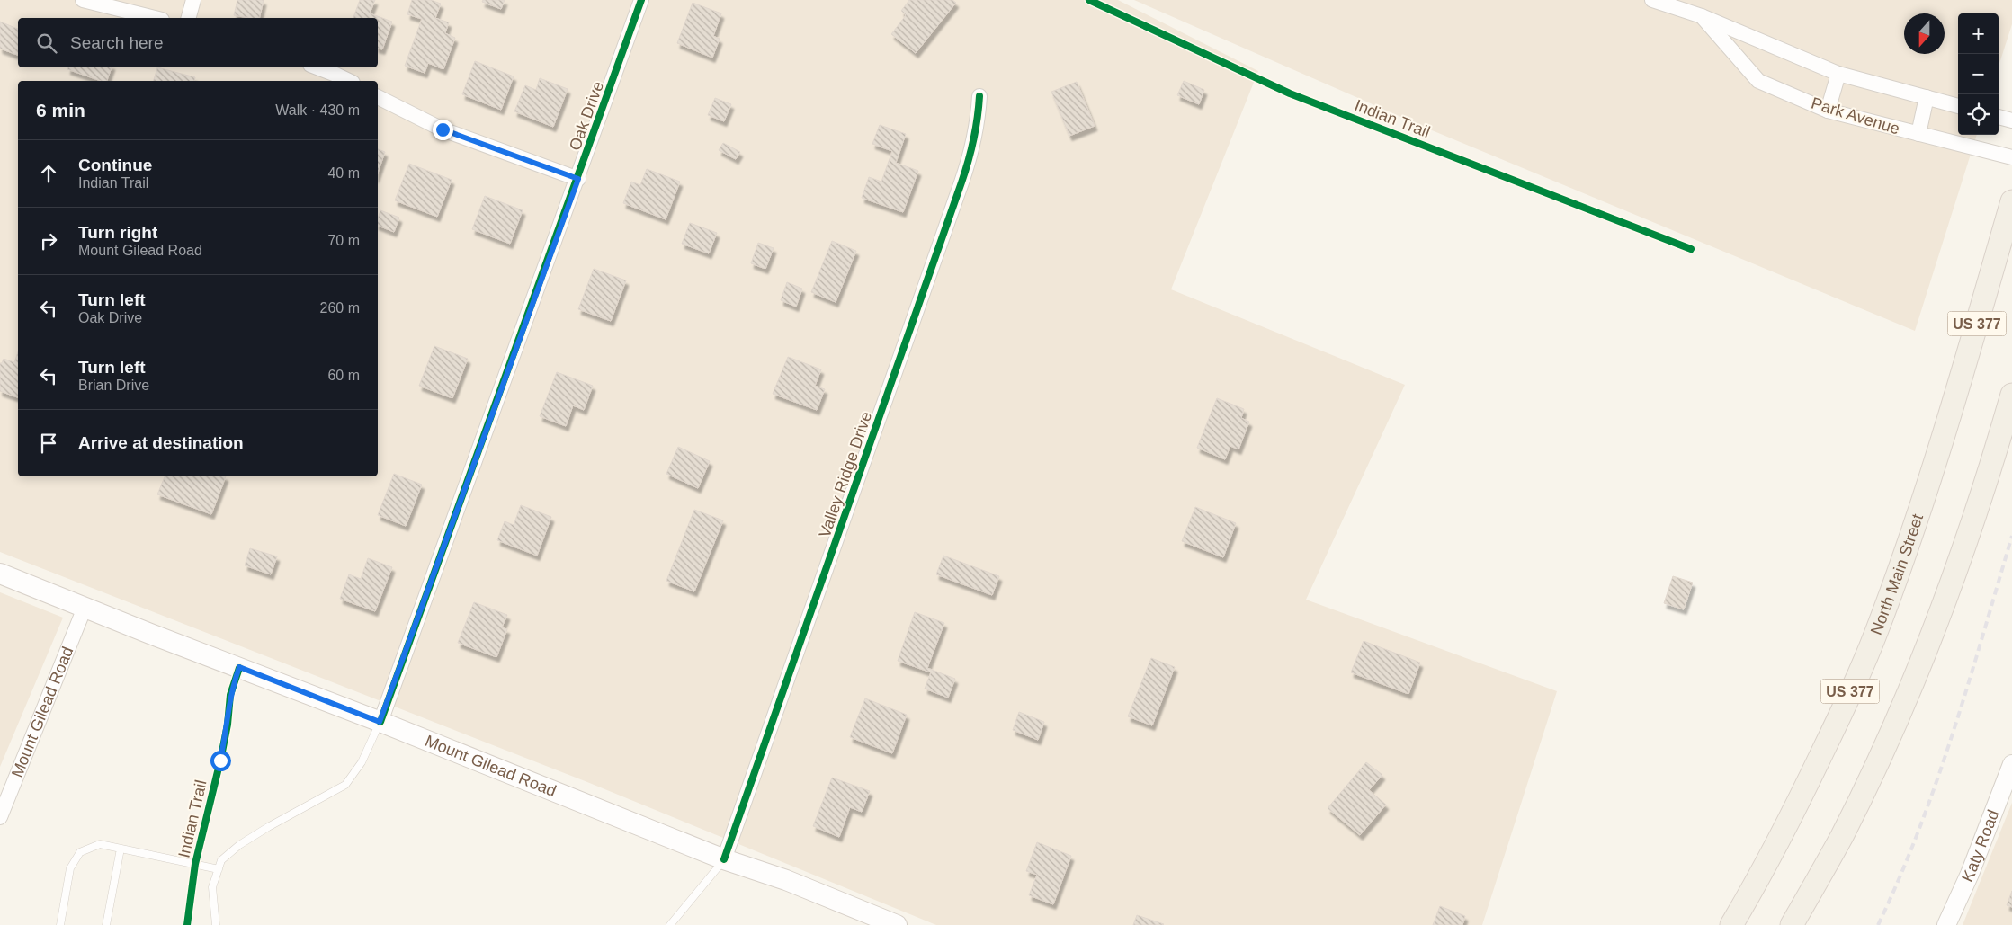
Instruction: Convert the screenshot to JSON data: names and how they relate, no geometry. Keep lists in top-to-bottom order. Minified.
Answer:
{"streets":{"main road":["US 377","North Main Street","Mount Gilead Road"],"street":["Oak Drive","Park Avenue","Valley Ridge Drive","Katy Road"],"cycle path":["Indian Trail"]},"crossings":[["Oak Drive","Mount Gilead Road"],["Valley Ridge Drive","Mount Gilead Road"]],"north":"bottom","page":{"map_buttons":["+","−"],"search":"Search here","heading":["6 min","Walk · 430 m"],"list":[["Continue","Indian Trail","40 m"],["Turn right","Mount Gilead Road","70 m"],["Turn left","Oak Drive","260 m"],["Turn left","Brian Drive","60 m"],"Arrive at destination"]}}
